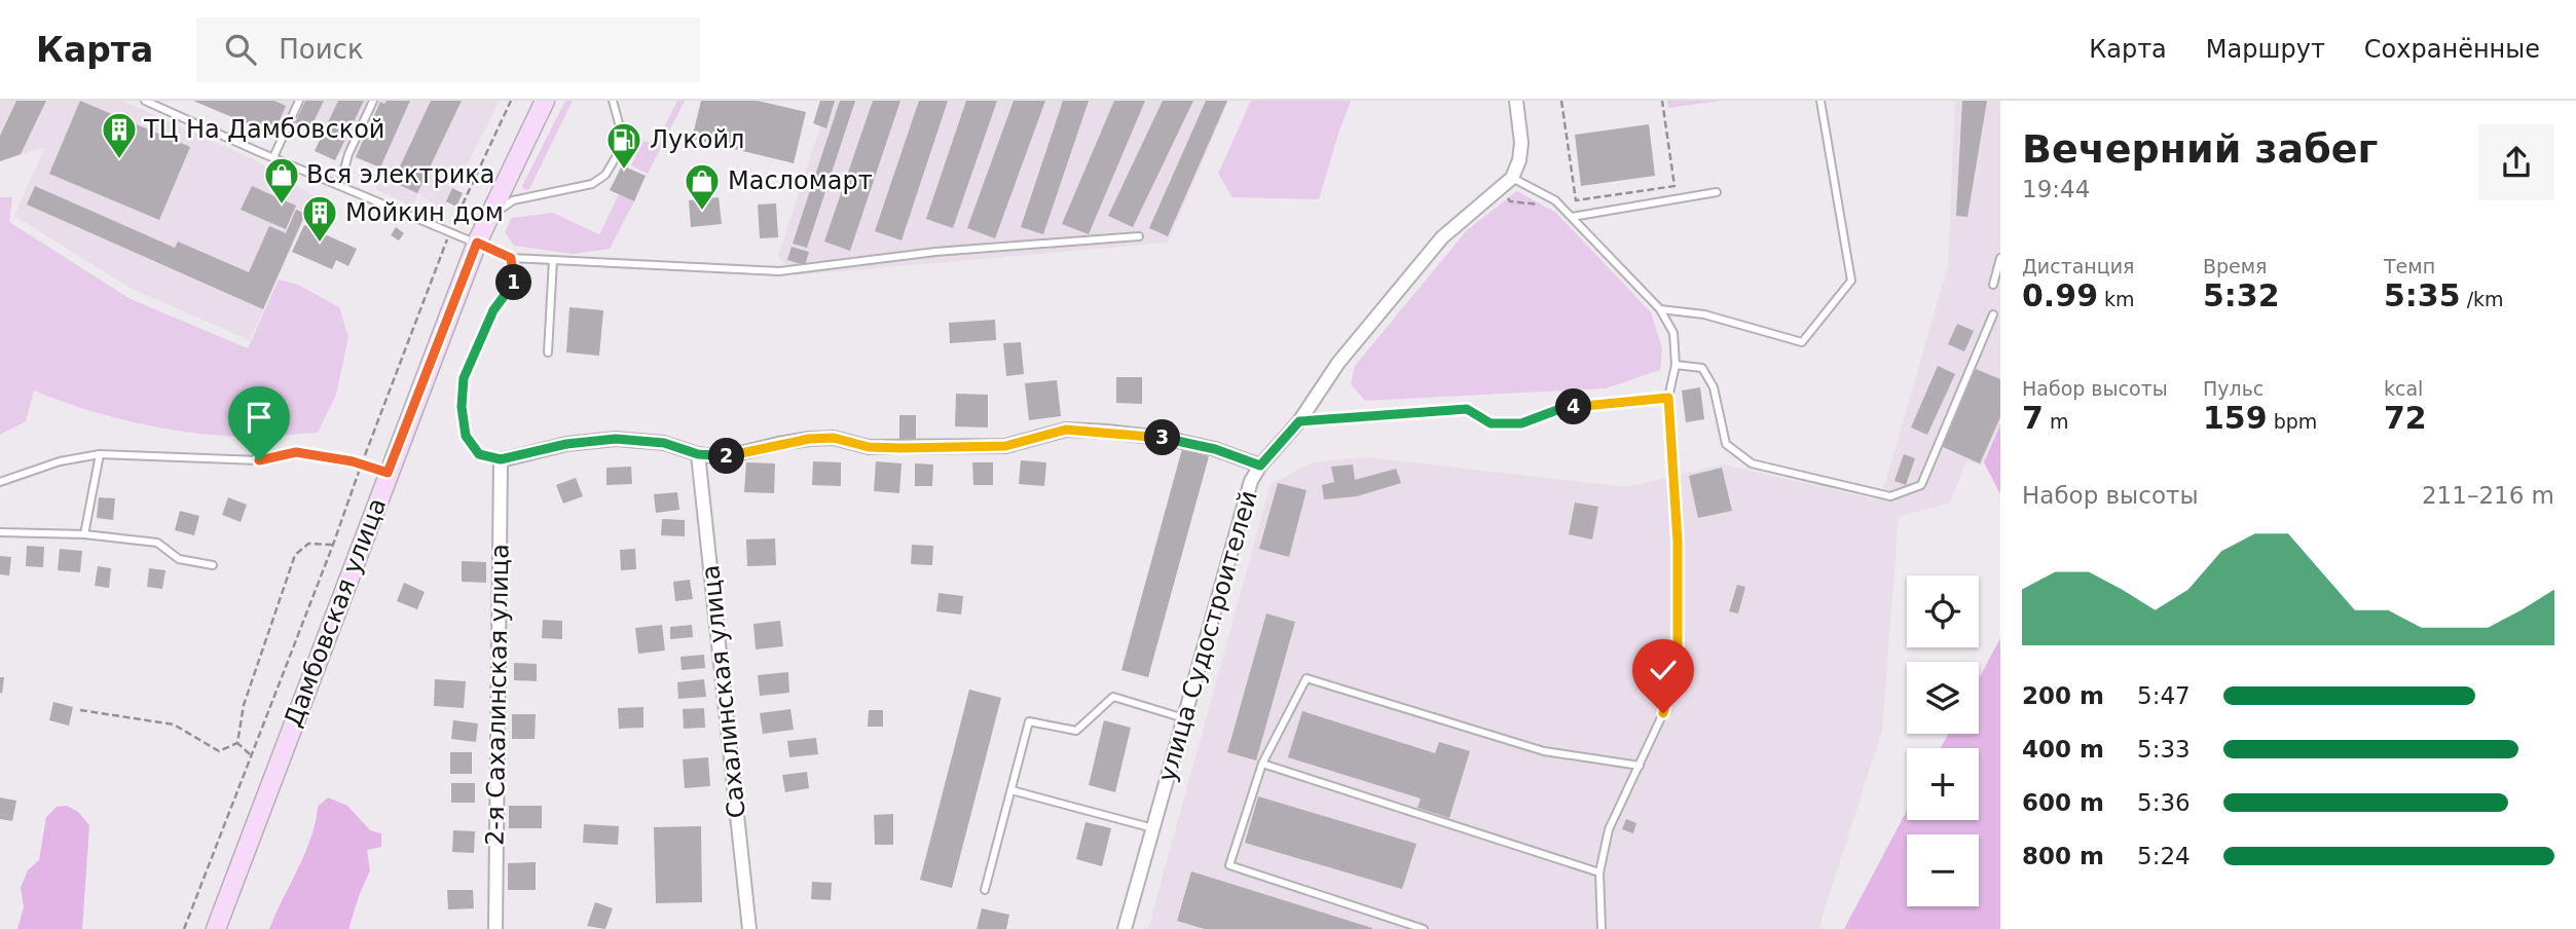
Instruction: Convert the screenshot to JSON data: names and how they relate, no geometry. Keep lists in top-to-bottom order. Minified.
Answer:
{"streets":{"main road":["Дамбовская улица"],"street":["улица Судостроителей","Сахалинская улица","2-я Сахалинская улица"]},"places":{"building":["ТЦ На Дамбовской","Мойкин дом"],"fuel station":["Лукойл"],"shop":["Вся электрика","Масломарт"]},"page":{"header":"Карта","search":"Поиск","nav":["Карта","Маршрут","Сохранённые"],"heading":["Вечерний забег","19:44"],"stats":[["Дистанция","0.99 km"],["Время","5:32"],["Темп","5:35 /km"],["Набор высоты","7 m"],["Пульс","159 bpm"],["kcal","72"]],"pins":["1","4","3","2"],"chart":["Набор высоты","211–216 m"],"map_buttons":["+","−"],"list":[{"name":"200 m","note":"5:47"},{"name":"400 m","note":"5:33"},{"name":"600 m","note":"5:36"},{"name":"800 m","note":"5:24"}]}}
